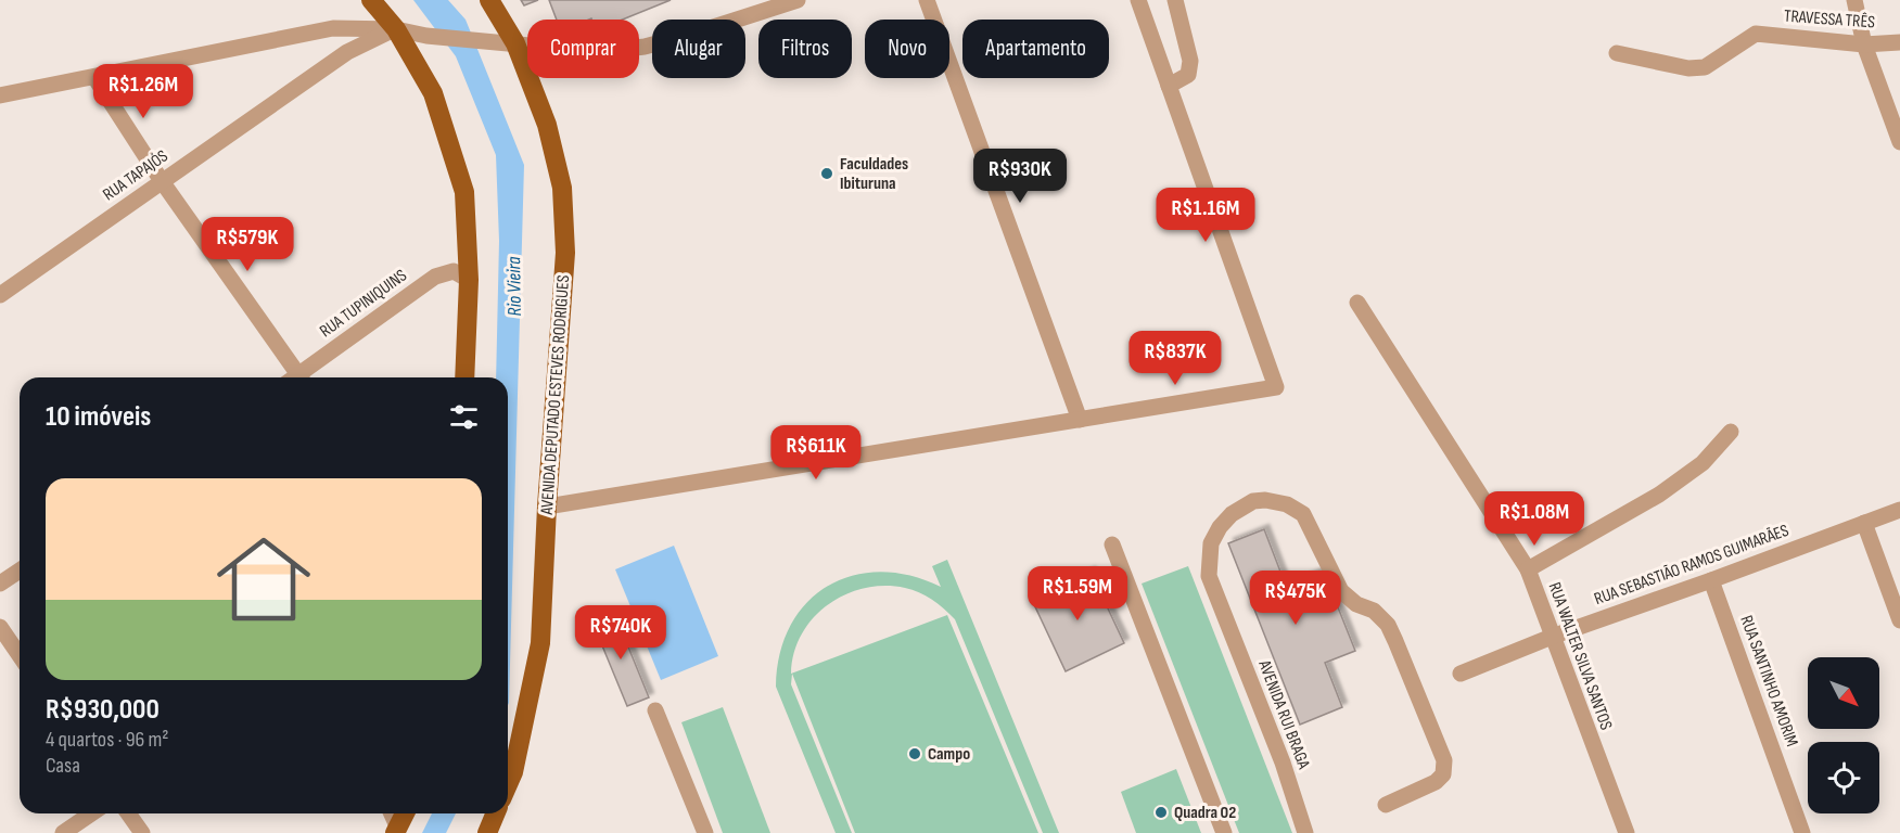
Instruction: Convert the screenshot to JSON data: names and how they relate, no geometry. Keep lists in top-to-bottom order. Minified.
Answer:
{"streets":{"main road":["AVENIDA DEPUTADO ESTEVES RODRIGUES"],"street":["TRAVESSA TRÊS","RUA TAPAJÓS","RUA TUPINIQUINS","RUA SEBASTIÃO RAMOS GUIMARÃES","RUA WALTER SILVA SANTOS","RUA SANTINHO AMORIM","AVENIDA RUI BRAGA"]},"crossings":[["RUA SEBASTIÃO RAMOS GUIMARÃES","RUA WALTER SILVA SANTOS"],["RUA SEBASTIÃO RAMOS GUIMARÃES","RUA SANTINHO AMORIM"]],"water":["Rio Vieira"],"places":["Faculdades Ibituruna","Campo","Quadra 02"],"north":"bottom right","page":{"chip":["Comprar","Alugar","Filtros","Novo","Apartamento"],"price":["R$1.26M","R$930K","R$1.16M","R$579K","R$837K","R$611K","R$1.08M","R$1.59M","R$475K","R$740K"],"heading":"10 imóveis","list":[{"name":"R$930,000","note":"4 quartos · 96 m² · Casa"}]}}
